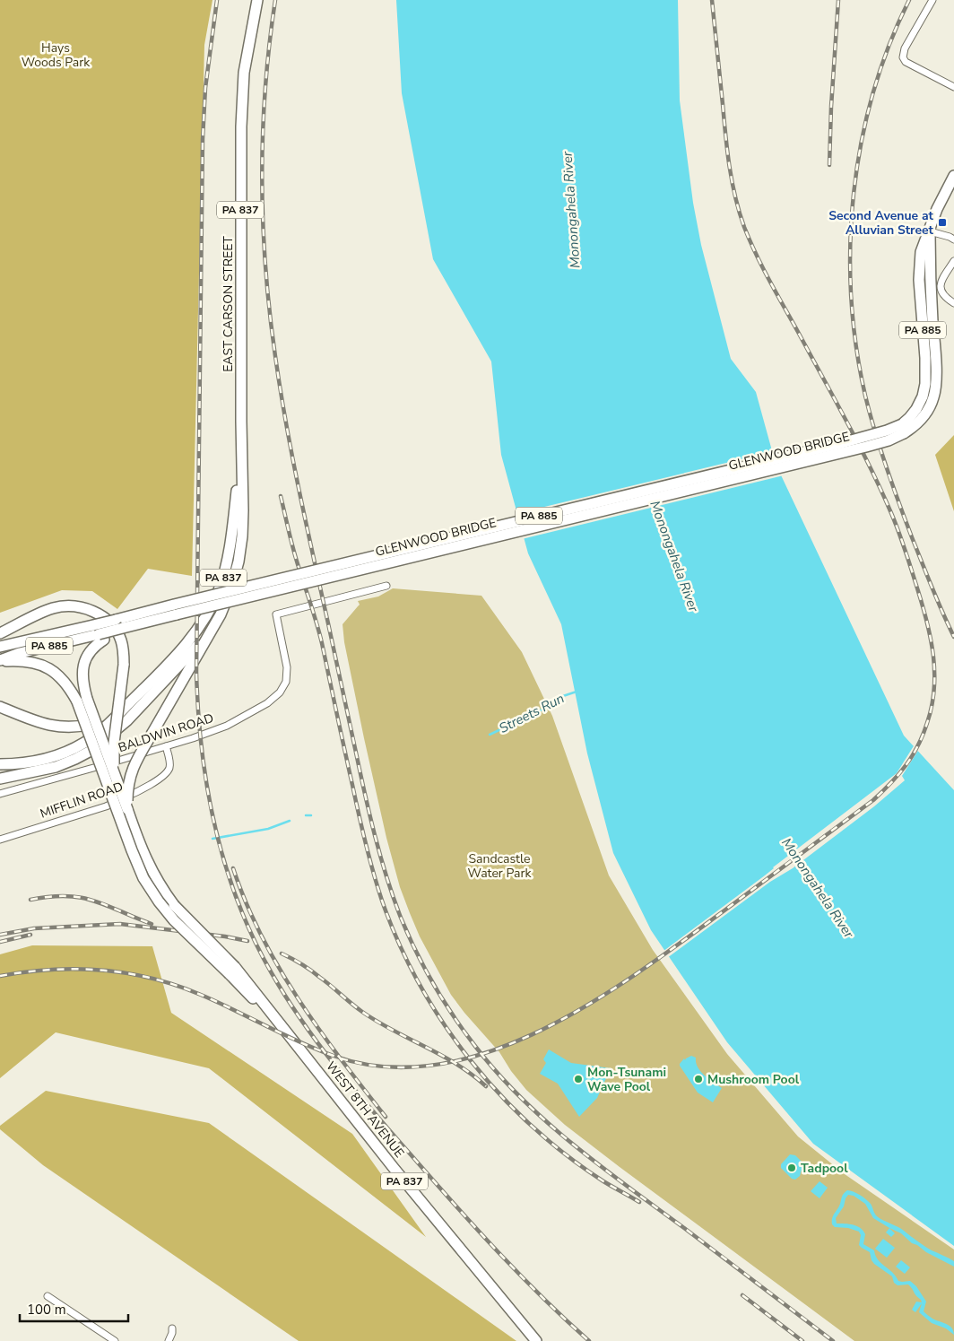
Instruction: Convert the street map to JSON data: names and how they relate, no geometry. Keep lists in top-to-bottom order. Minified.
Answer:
{"streets":{"main road":["PA 837","EAST CARSON STREET","PA 885","GLENWOOD BRIDGE","WEST 8TH AVENUE"],"street":["BALDWIN ROAD","MIFFLIN ROAD"]},"crossings":[["PA 837","EAST CARSON STREET"],["PA 837","GLENWOOD BRIDGE"],["PA 837","WEST 8TH AVENUE"],["PA 885","GLENWOOD BRIDGE"],["BALDWIN ROAD","MIFFLIN ROAD"]],"water":["Monongahela River","Streets Run"],"parks":["Hays Woods Park","Sandcastle Water Park"],"places":{"transit":["Second Avenue at Alluvian Street"],"other":["Mon-Tsunami Wave Pool","Mushroom Pool","Tadpool"]},"scale_bar":"100 m"}
